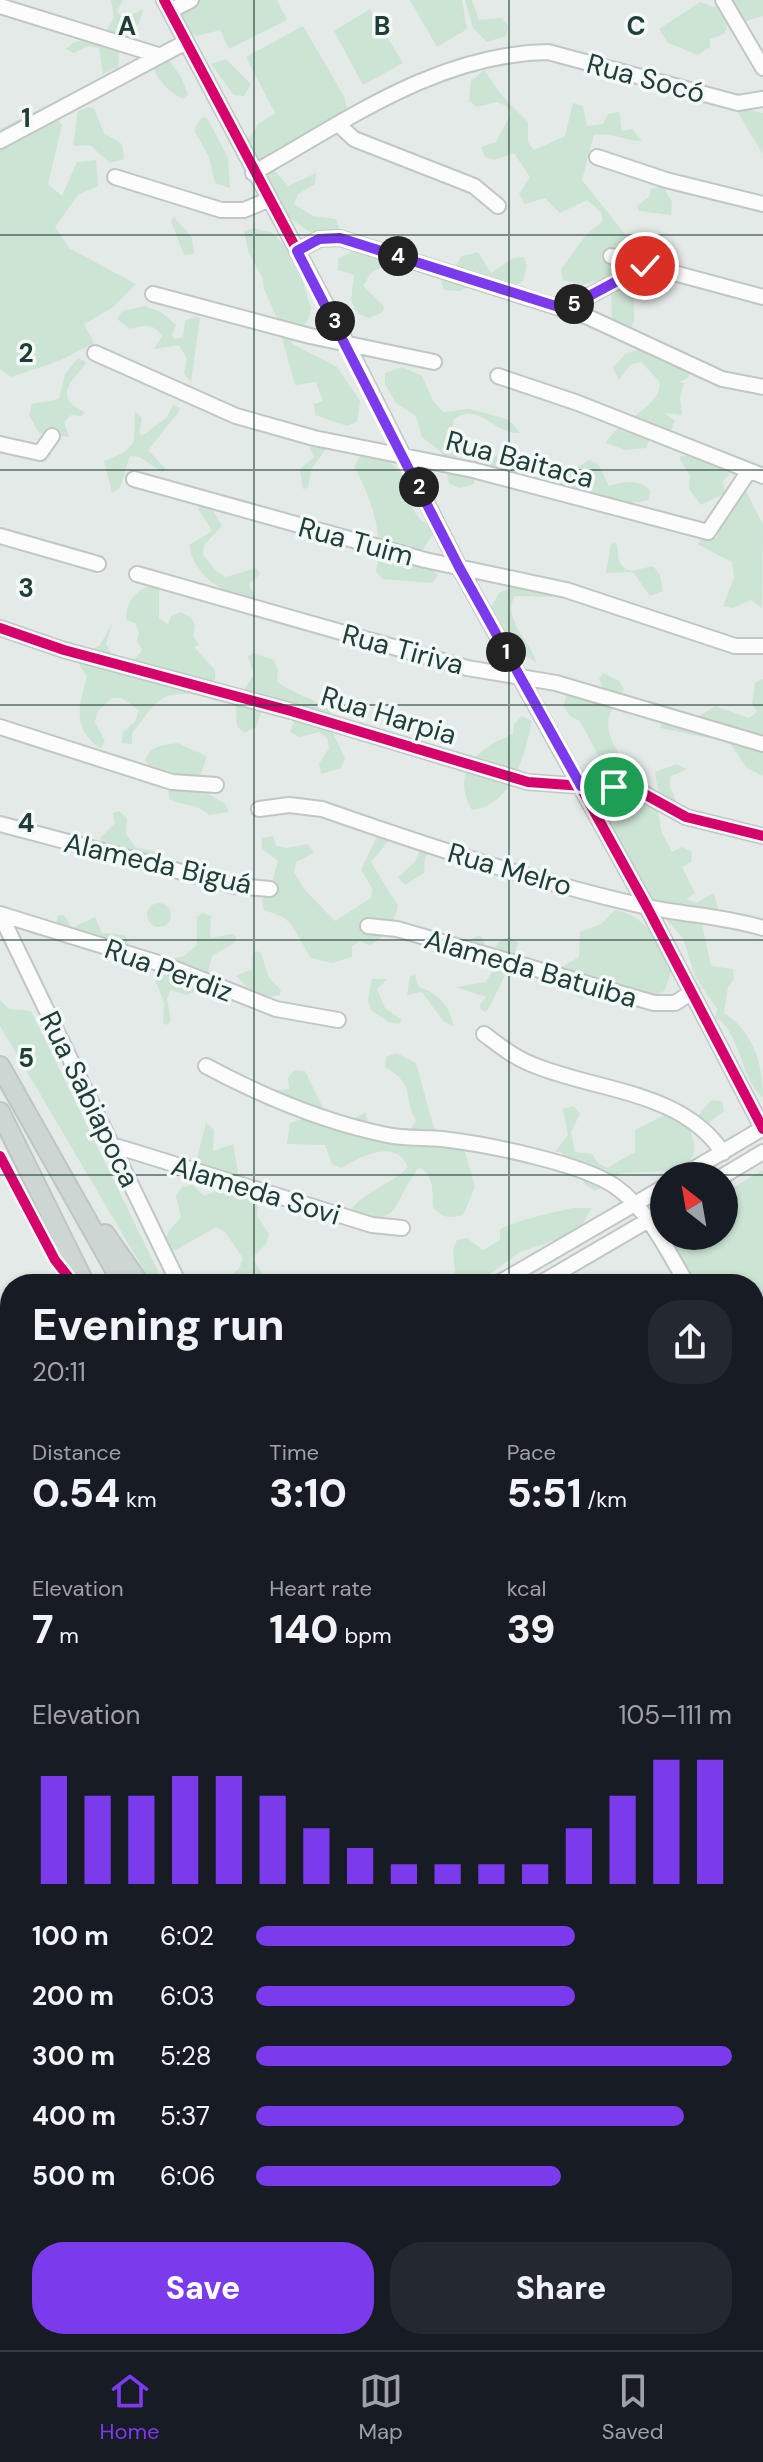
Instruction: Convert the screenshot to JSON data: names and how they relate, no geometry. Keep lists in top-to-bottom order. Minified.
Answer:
{"streets":{"street":["Rua Socó","Rua Baitaca","Rua Tuim","Rua Tiriva","Rua Harpia","Alameda Biguá","Rua Melro","Alameda Batuiba","Rua Perdiz","Rua Sabiapoca","Alameda Sovi"]},"crossings":[["Rua Perdiz","Rua Sabiapoca"],["Rua Sabiapoca","Alameda Sovi"]],"north":"top left","page":{"pins":["4","5","3","2","1"],"heading":["Evening run","20:11"],"stats":[["Distance","0.54 km"],["Time","3:10"],["Pace","5:51 /km"],["Elevation","7 m"],["Heart rate","140 bpm"],["kcal","39"]],"chart":["Elevation","105–111 m"],"list":[{"name":"100 m","note":"6:02"},{"name":"200 m","note":"6:03"},{"name":"300 m","note":"5:28"},{"name":"400 m","note":"5:37"},{"name":"500 m","note":"6:06"}],"buttons":["Save","Share"],"tabs":["Home","Map","Saved"]},"grid":{"columns":["A","B","C"],"rows":["1","2","3","4","5"]}}
